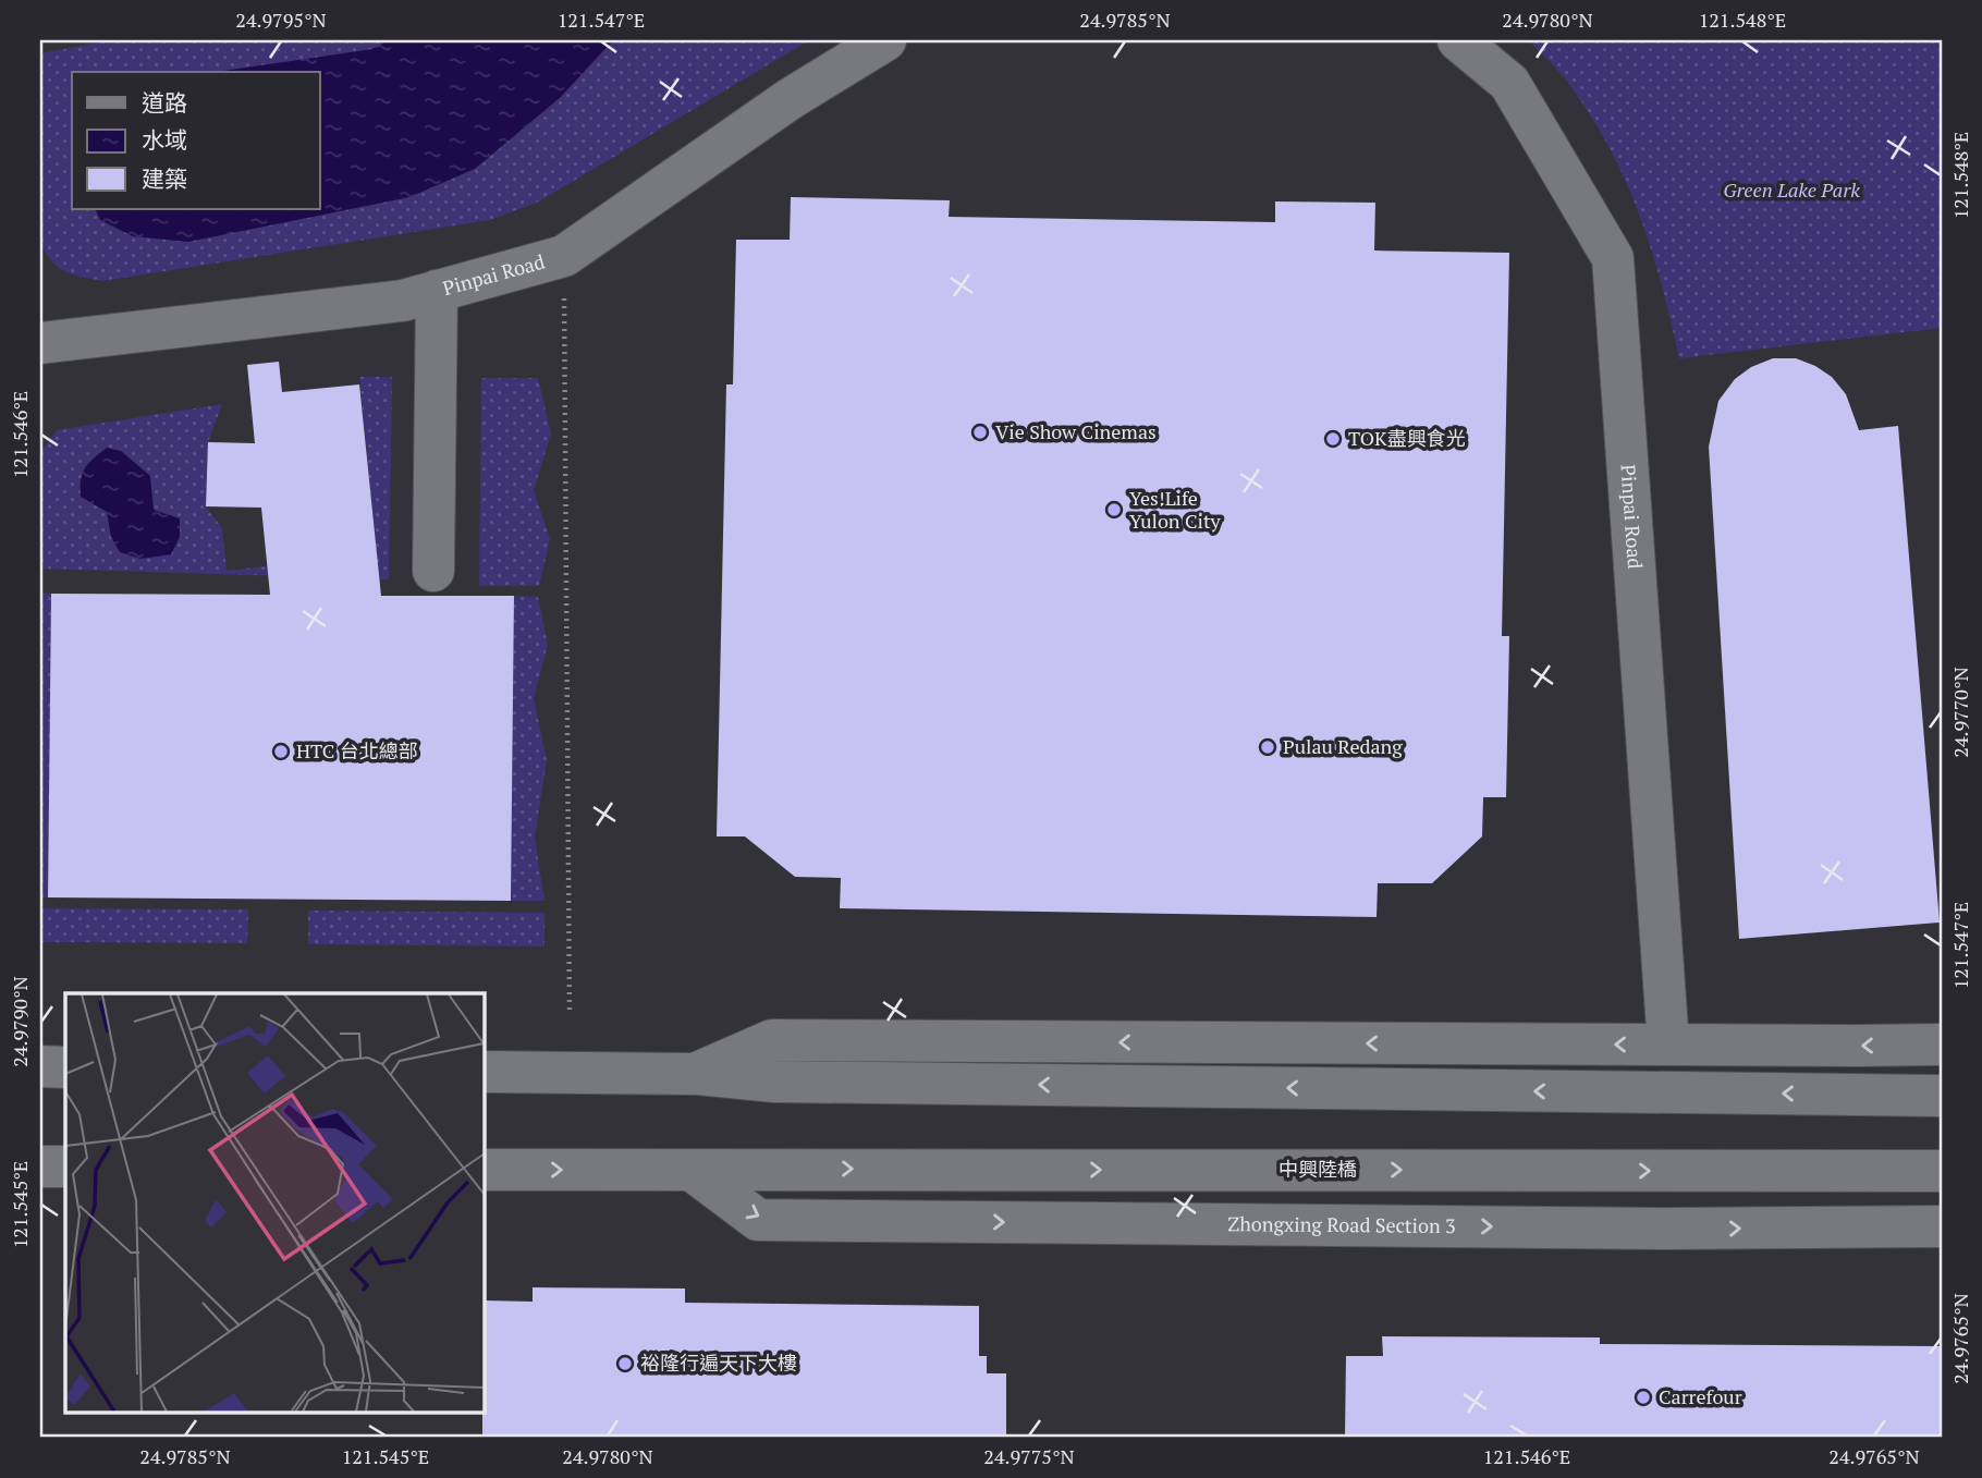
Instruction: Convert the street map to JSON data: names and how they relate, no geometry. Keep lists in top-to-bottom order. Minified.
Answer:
{"streets":{"street":["Pinpai Road","中興陸橋","Zhongxing Road Section 3"]},"crossings":[["中興陸橋","Zhongxing Road Section 3"]],"parks":["Green Lake Park"],"places":["Vie Show Cinemas","TOK盡興食光","Yes!Life Yulon City","Pulau Redang","HTC 台北總部","裕隆行遍天下大樓","Carrefour"],"legend":["道路","水域","建築"],"coordinates":["24.9795°N","121.547°E","24.9785°N","24.9780°N","121.548°E","121.546°E","24.9770°N","24.9790°N","121.545°E","24.9765°N","24.9775°N"]}
